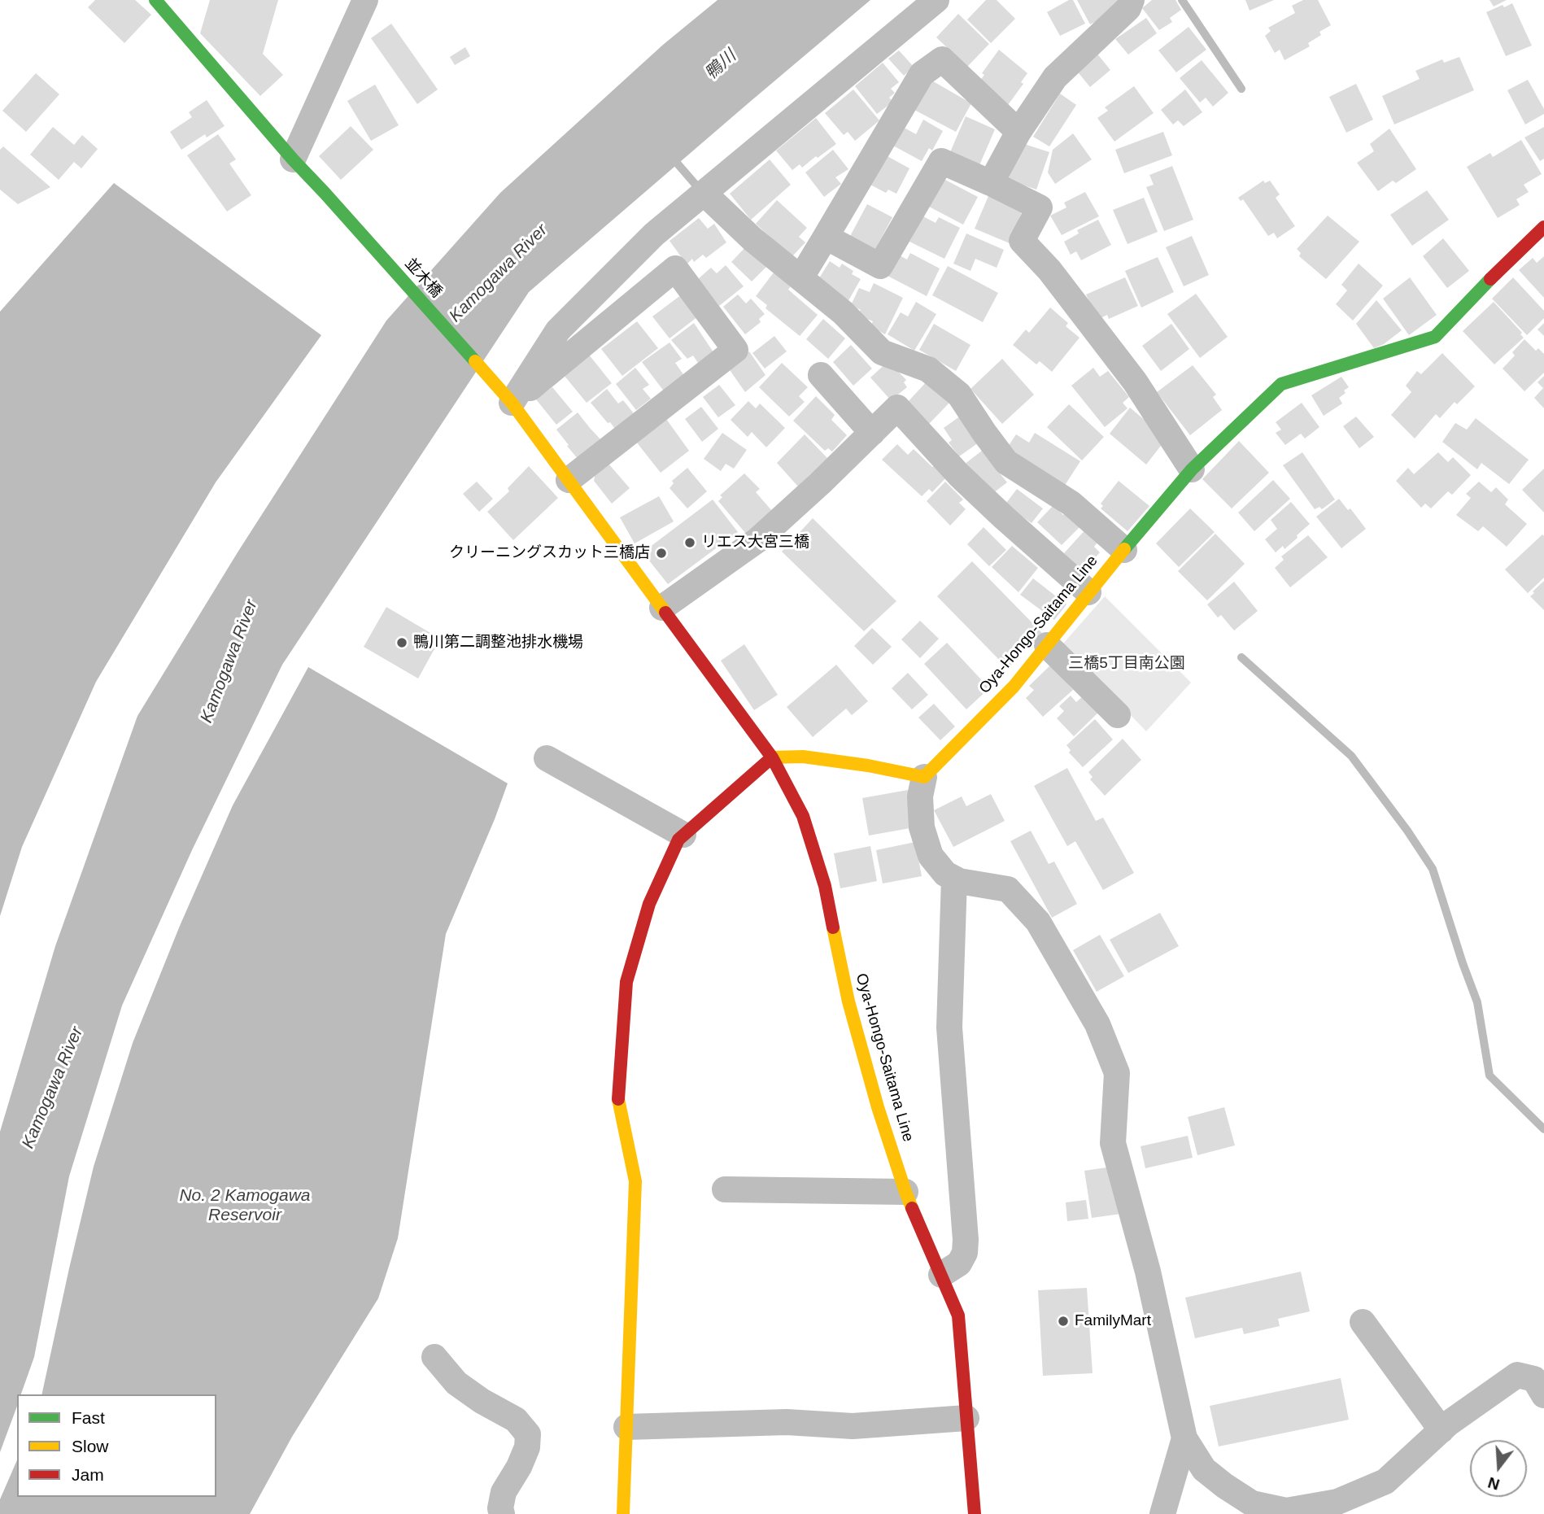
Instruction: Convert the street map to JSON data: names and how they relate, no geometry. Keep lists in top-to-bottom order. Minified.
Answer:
{"streets":{"main road":["並木橋","Oya-Hongo-Saitama Line"]},"crossings":[["並木橋","Oya-Hongo-Saitama Line"]],"water":["鴨川","Kamogawa River","No. 2 Kamogawa Reservoir"],"parks":["三橋5丁目南公園"],"places":["リエス大宮三橋","クリーニングスカット三橋店","鴨川第二調整池排水機場","FamilyMart"],"legend":["Fast","Slow","Jam"],"north":"bottom"}
